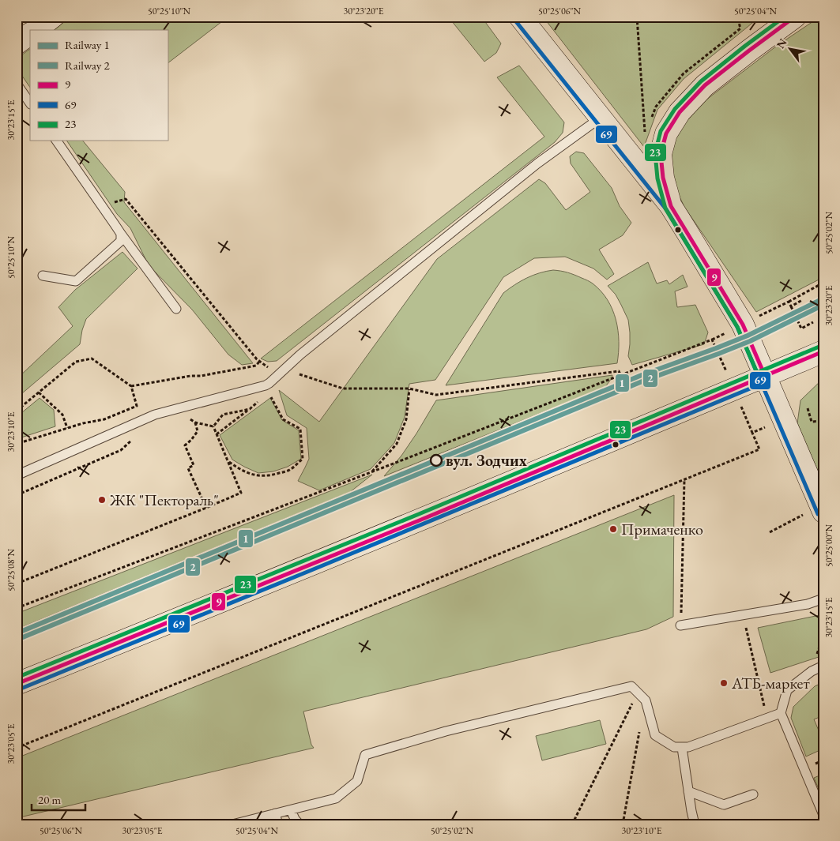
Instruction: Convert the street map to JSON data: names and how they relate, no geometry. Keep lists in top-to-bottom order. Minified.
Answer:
{"places":["вул. Зодчих","ЖК \"Пектораль\"","Примаченко","АТБ-маркет"],"lines":["transit line 9","transit line 23","transit line 69","rail line 1","rail line 2"],"legend":["Railway 1","Railway 2","9","69","23"],"scale_bar":"20 m","north":"top left","coordinates":["50°25'10\"N","30°23'20\"E","50°25'06\"N","50°25'04\"N","30°23'15\"E","50°25'02\"N","30°23'10\"E","50°25'00\"N","50°25'08\"N","30°23'05\"E"]}
